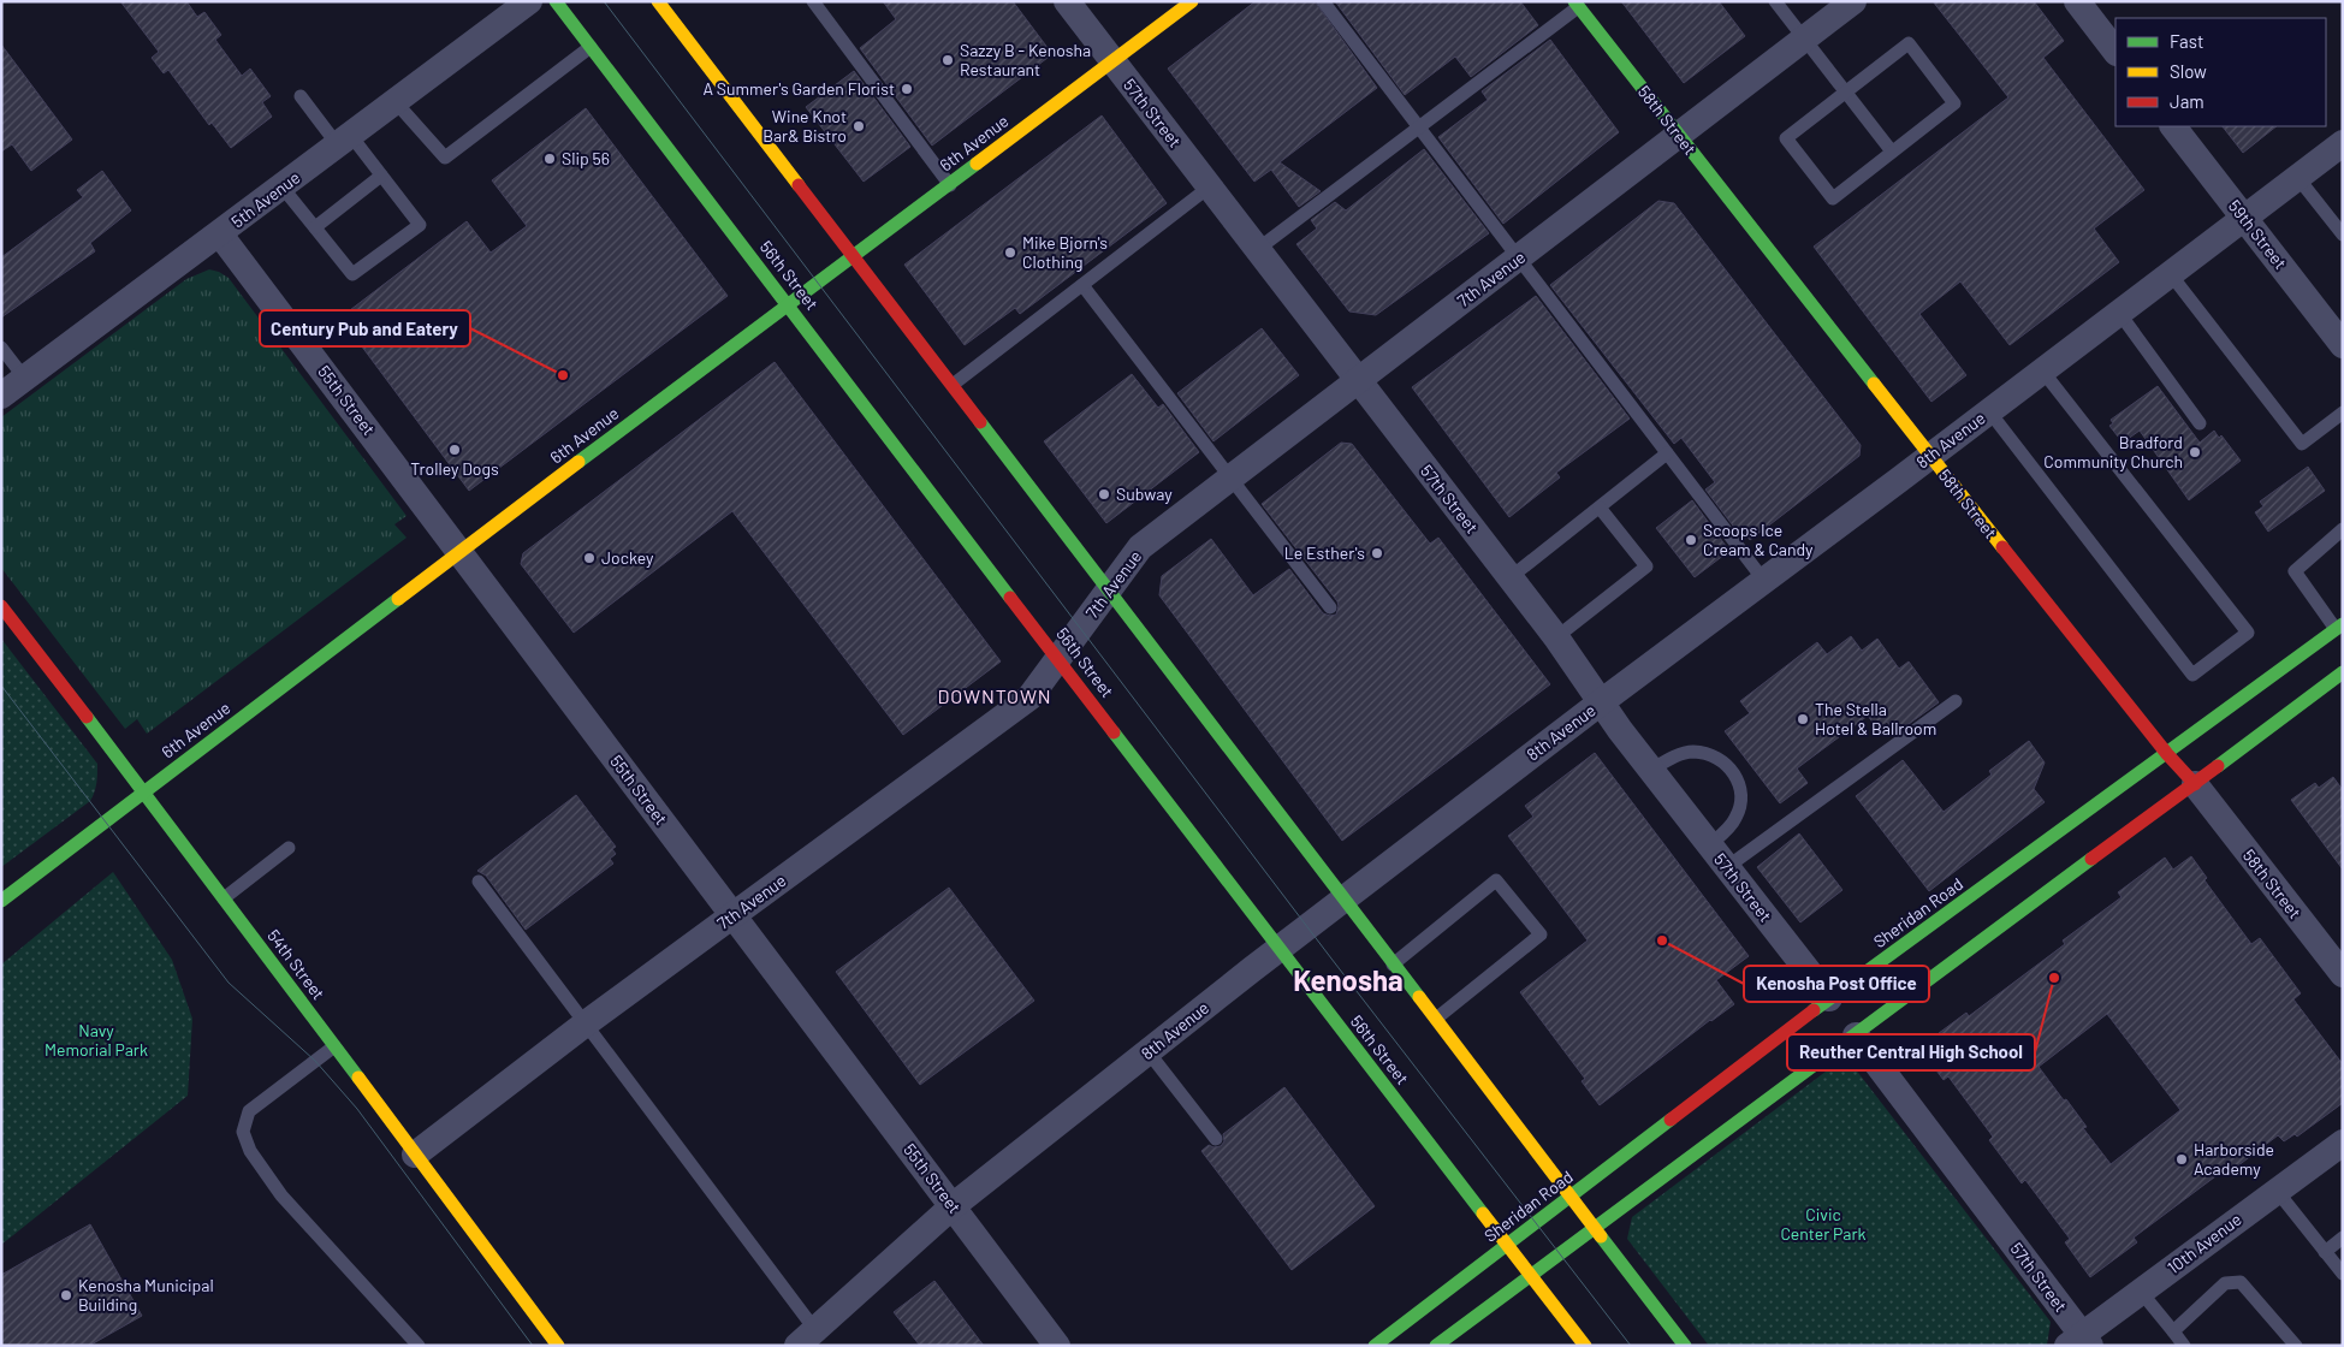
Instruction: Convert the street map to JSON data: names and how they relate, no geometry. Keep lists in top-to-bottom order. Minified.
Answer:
{"streets":{"street":["57th Street","58th Street","6th Avenue","5th Avenue","59th Street","56th Street","7th Avenue","55th Street","8th Avenue","Sheridan Road","54th Street","10th Avenue"]},"crossings":[["57th Street","6th Avenue"],["57th Street","7th Avenue"],["57th Street","8th Avenue"],["57th Street","Sheridan Road"],["57th Street","10th Avenue"],["58th Street","7th Avenue"],["58th Street","8th Avenue"],["58th Street","Sheridan Road"],["6th Avenue","56th Street"],["6th Avenue","55th Street"],["6th Avenue","54th Street"],["5th Avenue","55th Street"],["59th Street","8th Avenue"],["56th Street","7th Avenue"],["56th Street","8th Avenue"],["56th Street","Sheridan Road"],["7th Avenue","55th Street"],["7th Avenue","54th Street"],["55th Street","8th Avenue"]],"districts":["DOWNTOWN","Kenosha"],"parks":["Navy Memorial Park","Civic Center Park"],"places":["Sazzy B - Kenosha Restaurant","A Summer's Garden Florist","Wine Knot Bar& Bistro","Slip 56","Mike Bjorn's Clothing","Century Pub and Eatery","Trolley Dogs","Bradford Community Church","Subway","Scoops Ice Cream & Candy","Le Esther's","Jockey","The Stella Hotel & Ballroom","Kenosha Post Office","Reuther Central High School","Harborside Academy","Kenosha Municipal Building"],"legend":["Fast","Slow","Jam"]}
